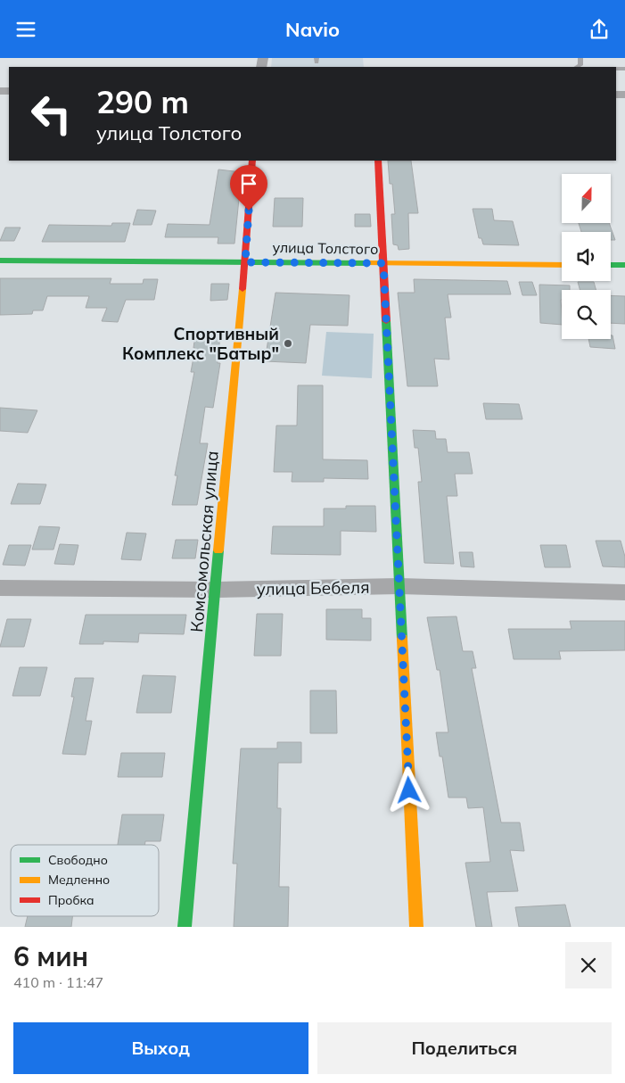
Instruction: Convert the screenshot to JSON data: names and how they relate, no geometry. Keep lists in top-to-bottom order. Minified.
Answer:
{"streets":{"street":["улица Толстого","Комсомольская улица","улица Бебеля"]},"crossings":[["улица Толстого","Комсомольская улица"],["Комсомольская улица","улица Бебеля"]],"places":["Спортивный Комплекс \"Батыр\""],"legend":["Свободно","Медленно","Пробка"],"north":"top","page":{"header":"Navio","turn":["290 m","улица Толстого"],"heading":["6 мин","410 m · 11:47"],"buttons":["Выход","Поделиться"]}}
